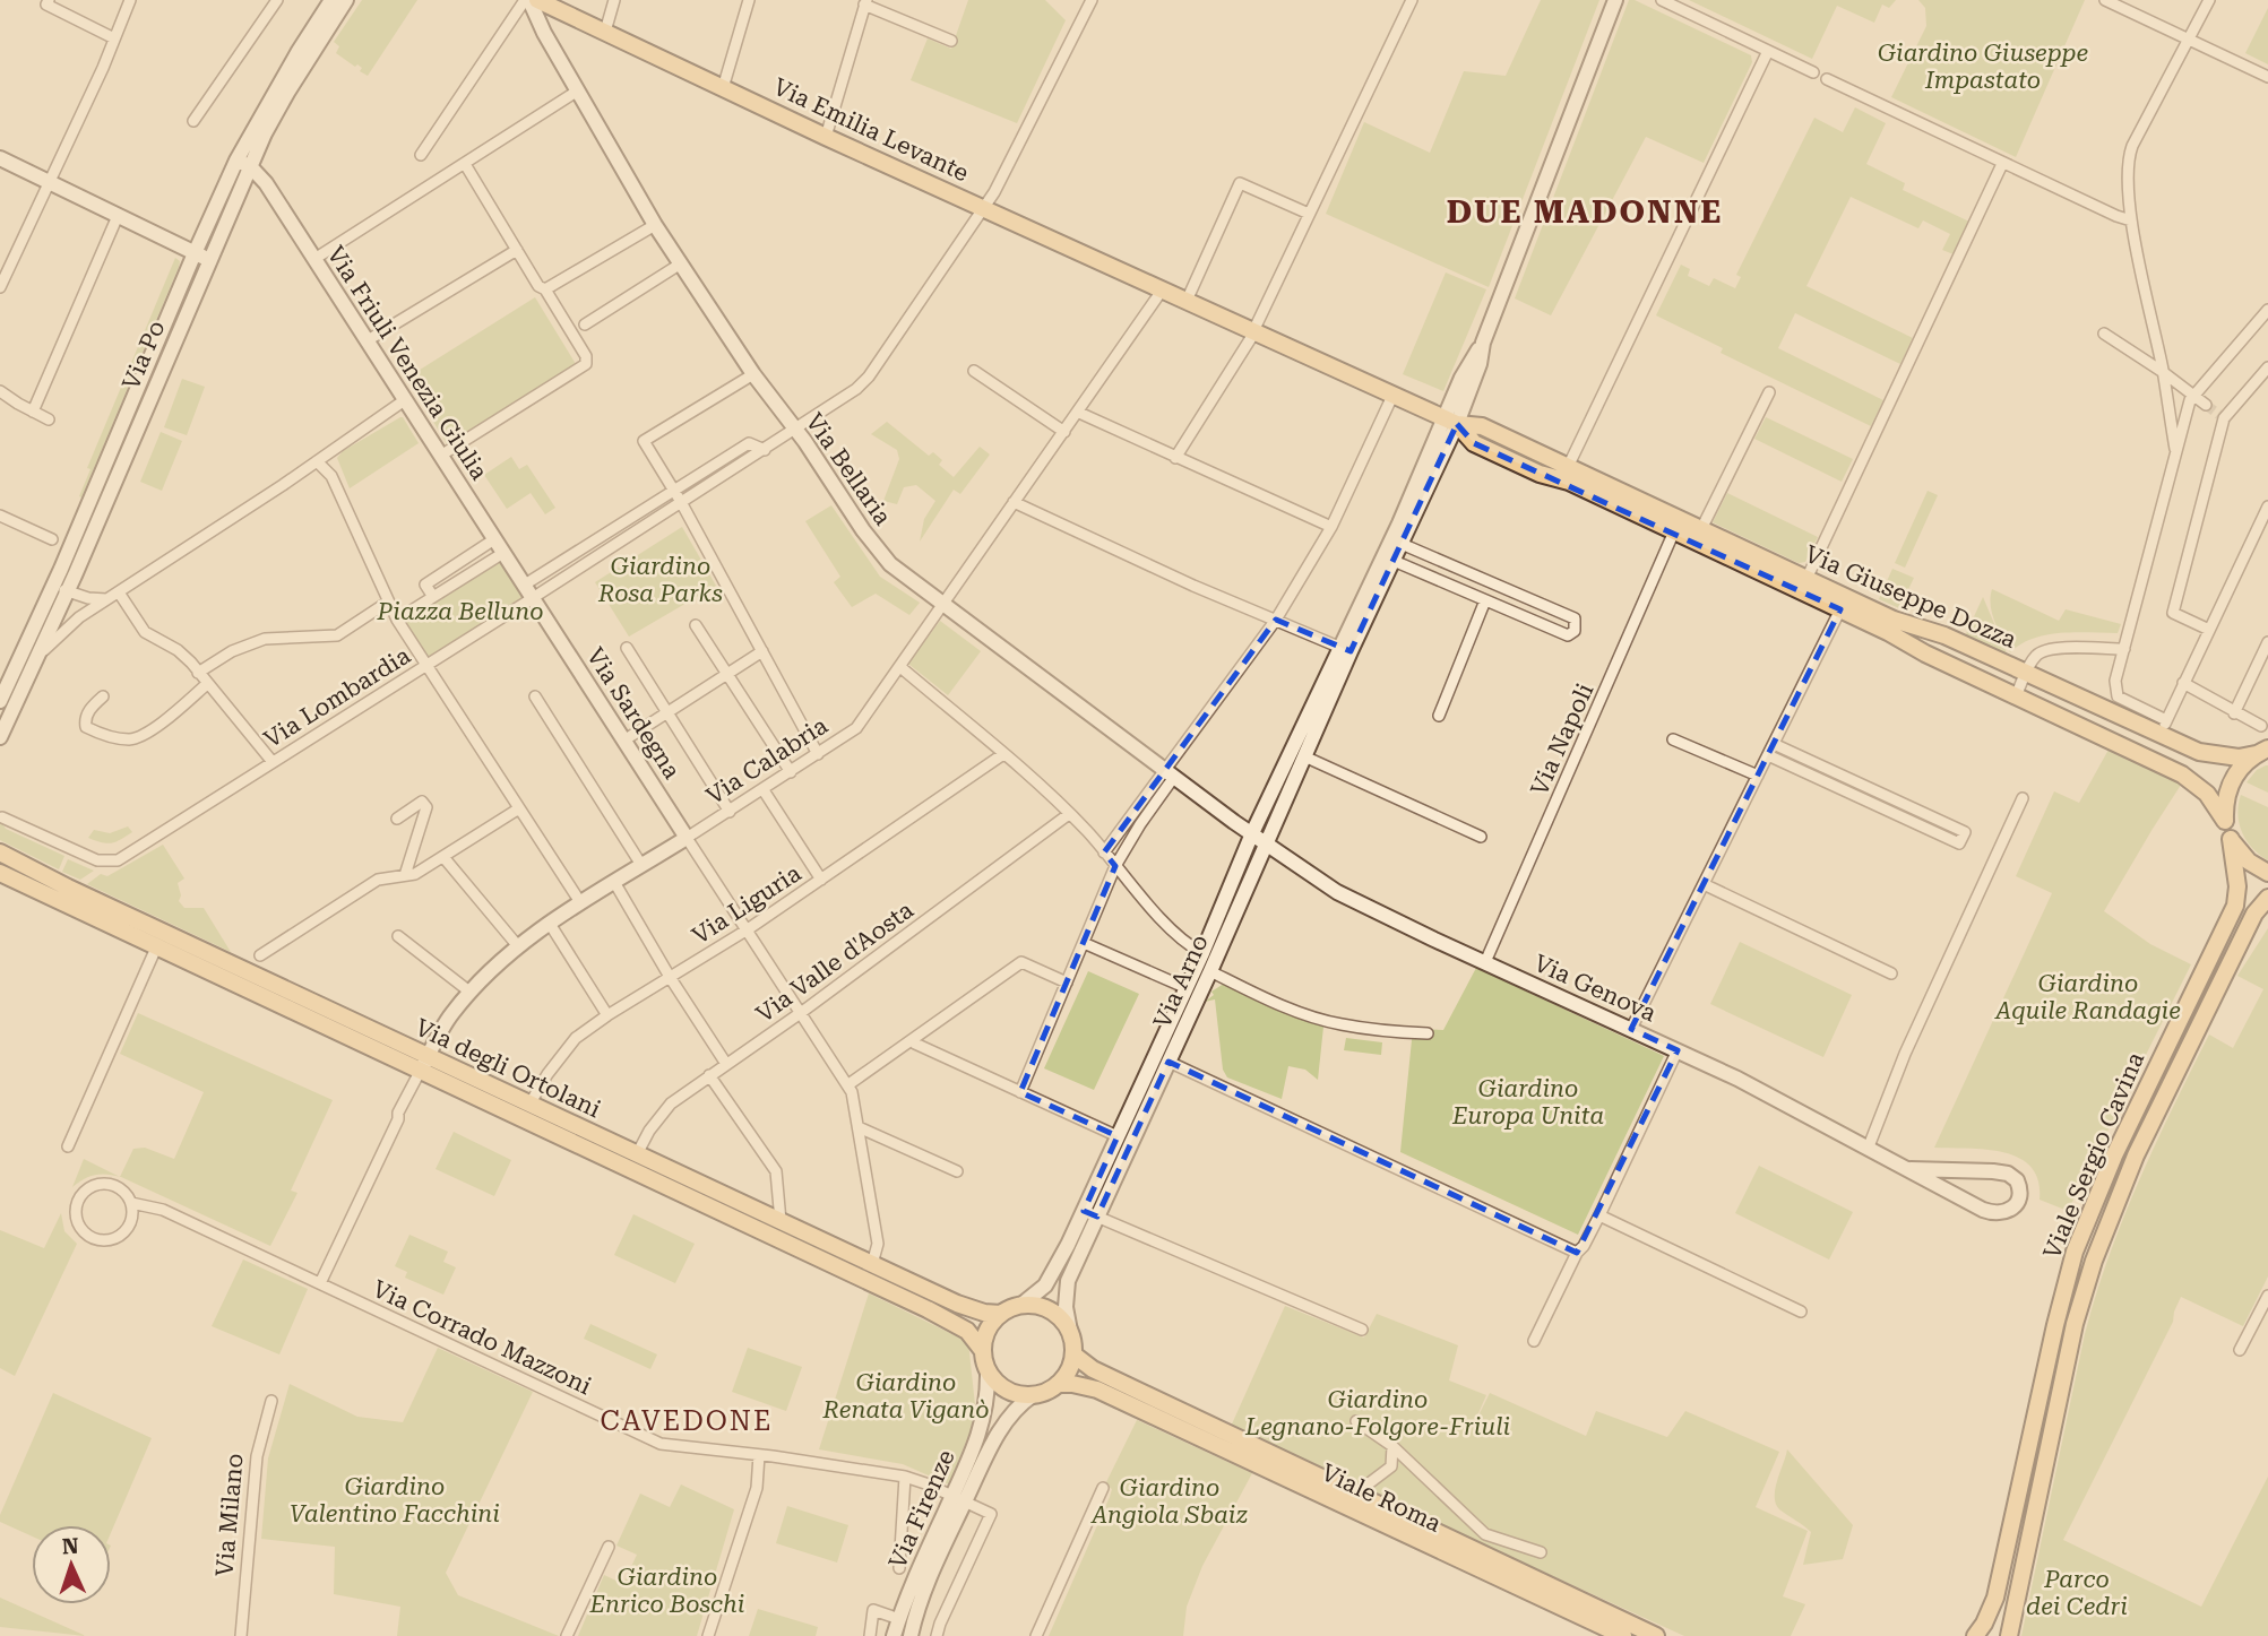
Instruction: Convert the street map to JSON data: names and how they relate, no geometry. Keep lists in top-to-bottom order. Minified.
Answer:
{"streets":{"main road":["Via Emilia Levante","Via Giuseppe Dozza","Via degli Ortolani","Viale Sergio Cavina","Viale Roma"],"street":["Via Po","Via Friuli Venezia Giulia","Via Bellaria","Via Lombardia","Via Sardegna","Via Napoli","Via Calabria","Via Liguria","Via Valle d'Aosta","Via Arno","Via Genova","Via Corrado Mazzoni","Via Firenze","Via Milano"]},"crossings":[["Via Emilia Levante","Via Giuseppe Dozza"],["Via Emilia Levante","Via Lombardia"],["Via Emilia Levante","Via Calabria"],["Via Emilia Levante","Via Arno"],["Via Po","Via Friuli Venezia Giulia"],["Via Friuli Venezia Giulia","Via Lombardia"],["Via Friuli Venezia Giulia","Via Sardegna"],["Via Bellaria","Via Lombardia"],["Via Bellaria","Via Calabria"],["Via Bellaria","Via Arno"],["Via Bellaria","Via Genova"],["Via Giuseppe Dozza","Via Napoli"],["Via Giuseppe Dozza","Via Arno"],["Via Giuseppe Dozza","Viale Sergio Cavina"],["Via Lombardia","Via Sardegna"],["Via Sardegna","Via Calabria"],["Via Sardegna","Via Liguria"],["Via Sardegna","Via Valle d'Aosta"],["Via Sardegna","Via degli Ortolani"],["Via Napoli","Via Genova"],["Via Calabria","Via degli Ortolani"],["Via Liguria","Via degli Ortolani"],["Via Valle d'Aosta","Via degli Ortolani"],["Via Arno","Via Genova"],["Via Arno","Via degli Ortolani"],["Via Arno","Viale Roma"],["Via Arno","Via Firenze"],["Via degli Ortolani","Viale Roma"],["Via degli Ortolani","Via Firenze"],["Via Corrado Mazzoni","Via Firenze"],["Viale Roma","Via Firenze"]],"districts":["DUE MADONNE","CAVEDONE"],"parks":["Giardino Giuseppe Impastato","Giardino Rosa Parks","Piazza Belluno","Giardino Aquile Randagie","Giardino Europa Unita","Giardino Renata Viganò","Giardino Legnano-Folgore-Friuli","Giardino Valentino Facchini","Giardino Angiola Sbaiz","Giardino Enrico Boschi","Parco dei Cedri"],"north":"top"}
